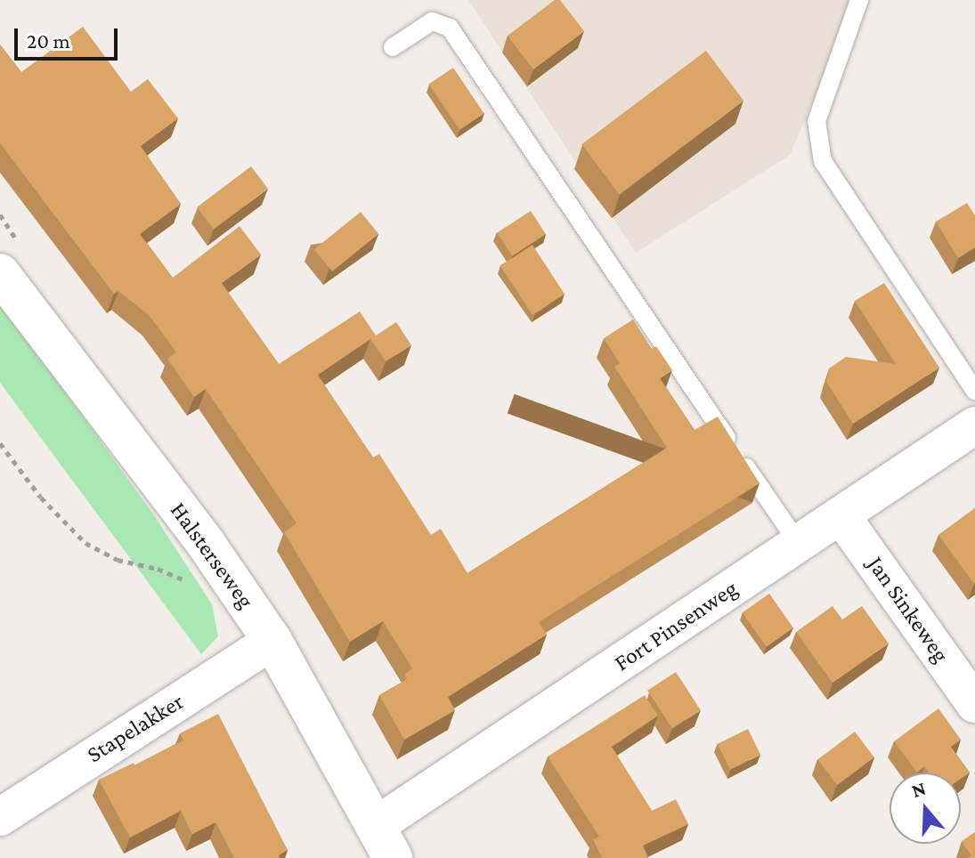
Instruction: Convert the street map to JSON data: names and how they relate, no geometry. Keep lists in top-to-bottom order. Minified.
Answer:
{"streets":{"main road":["Halsterseweg"],"street":["Jan Sinkeweg","Fort Pinsenweg","Stapelakker"]},"crossings":[["Halsterseweg","Fort Pinsenweg"],["Halsterseweg","Stapelakker"],["Jan Sinkeweg","Fort Pinsenweg"]],"scale_bar":"20 m","north":"top"}
